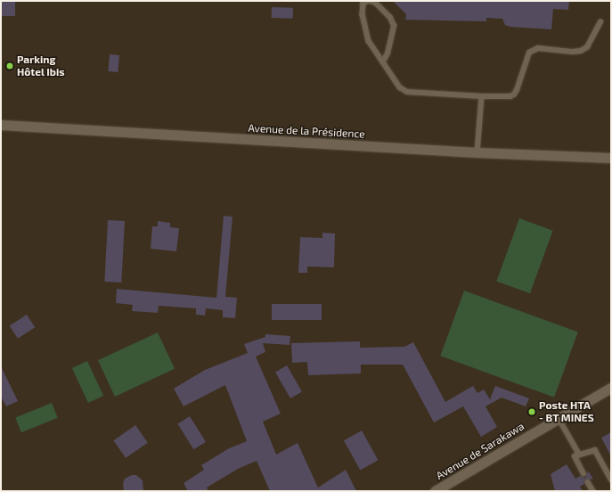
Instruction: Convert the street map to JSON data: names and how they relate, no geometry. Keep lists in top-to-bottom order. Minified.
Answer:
{"streets":{"street":["Avenue de la Présidence","Avenue de Sarakawa"]},"places":["Parking Hôtel Ibis","Poste HTA - BT MINES"]}
